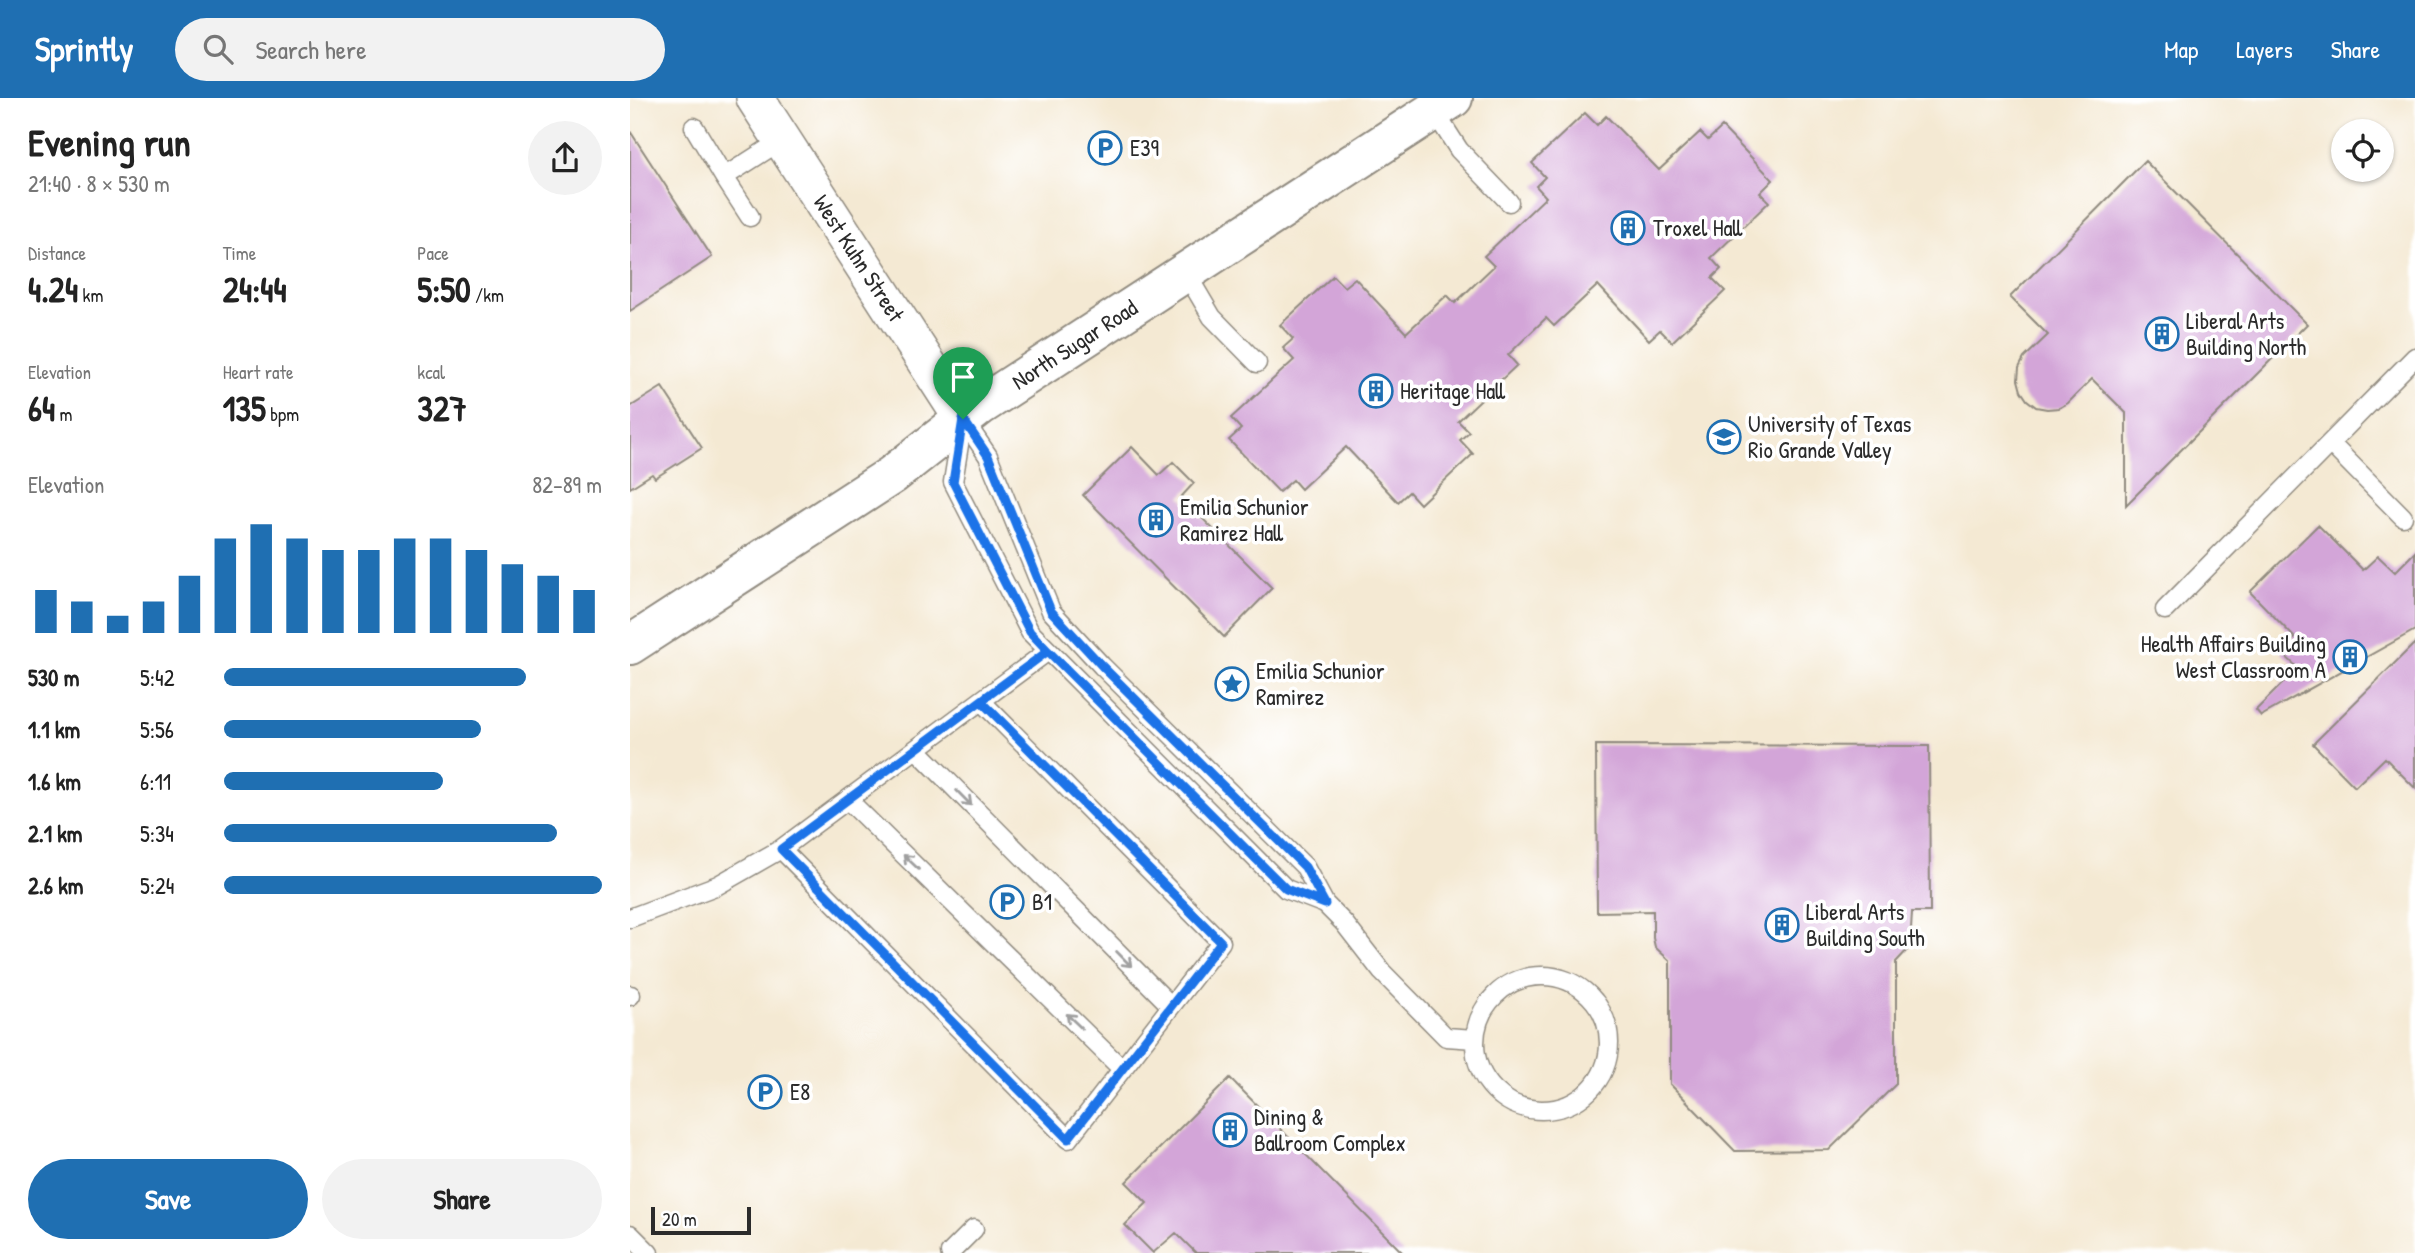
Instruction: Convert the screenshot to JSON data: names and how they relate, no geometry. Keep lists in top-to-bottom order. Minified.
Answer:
{"streets":{"street":["West Kuhn Street","North Sugar Road"]},"crossings":[["West Kuhn Street","North Sugar Road"]],"places":{"parking":["E39","B1","E8"],"building":["Troxel Hall","Liberal Arts Building North","Heritage Hall","Emilia Schunior Ramirez Hall","Health Affairs Building West Classroom A","Liberal Arts Building South","Dining & Ballroom Complex"],"school or university":["University of Texas Rio Grande Valley"],"place":["Emilia Schunior Ramirez"]},"scale_bar":"20 m","page":{"header":"Sprintly","search":"Search here","nav":["Map","Layers","Share"],"heading":["Evening run","21:40 · 8 × 530 m"],"stats":[["Distance","4.24 km"],["Time","24:44"],["Pace","5:50 /km"],["Elevation","64 m"],["Heart rate","135 bpm"],["kcal","327"]],"chart":["Elevation","82–89 m"],"list":[{"name":"530 m","note":"5:42"},{"name":"1.1 km","note":"5:56"},{"name":"1.6 km","note":"6:11"},{"name":"2.1 km","note":"5:34"},{"name":"2.6 km","note":"5:24"}],"buttons":["Save","Share"],"scale":"20 m"}}
